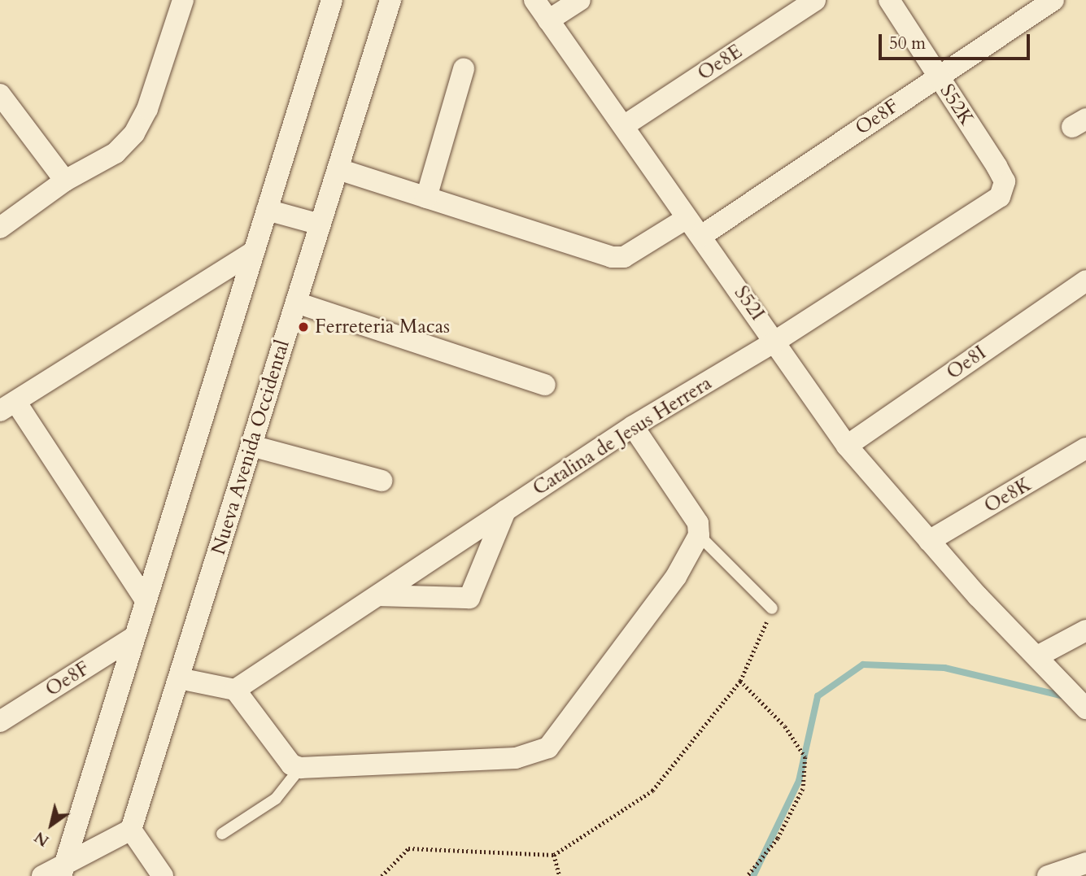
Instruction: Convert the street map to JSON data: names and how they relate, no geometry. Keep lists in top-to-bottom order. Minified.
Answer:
{"streets":{"street":["Oe8E","S52K","Oe8F","S52I","Oe8I","Catalina de Jesus Herrera","Nueva Avenida Occidental","Oe8K"]},"crossings":[["Oe8E","S52I"],["S52K","Oe8F"],["S52K","Catalina de Jesus Herrera"],["Oe8F","S52I"],["S52I","Oe8I"],["S52I","Catalina de Jesus Herrera"],["S52I","Oe8K"]],"places":["Ferreteria Macas"],"scale_bar":"50 m","north":"bottom left"}
